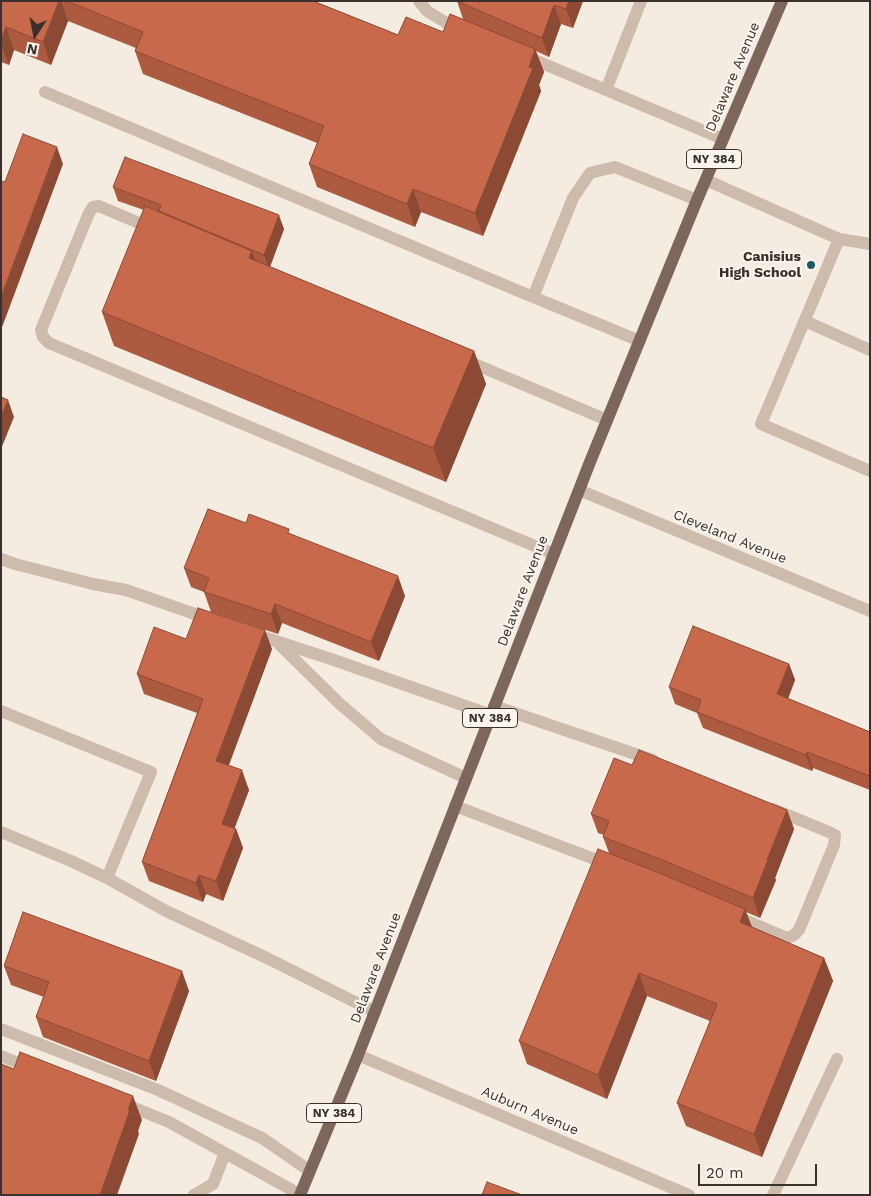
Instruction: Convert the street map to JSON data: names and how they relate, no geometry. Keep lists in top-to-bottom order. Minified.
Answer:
{"streets":{"main road":["Delaware Avenue","NY 384"],"street":["Cleveland Avenue","Auburn Avenue"]},"crossings":[["Delaware Avenue","Cleveland Avenue"],["Delaware Avenue","Auburn Avenue"]],"places":["Canisius High School"],"scale_bar":"20 m","north":"bottom"}
